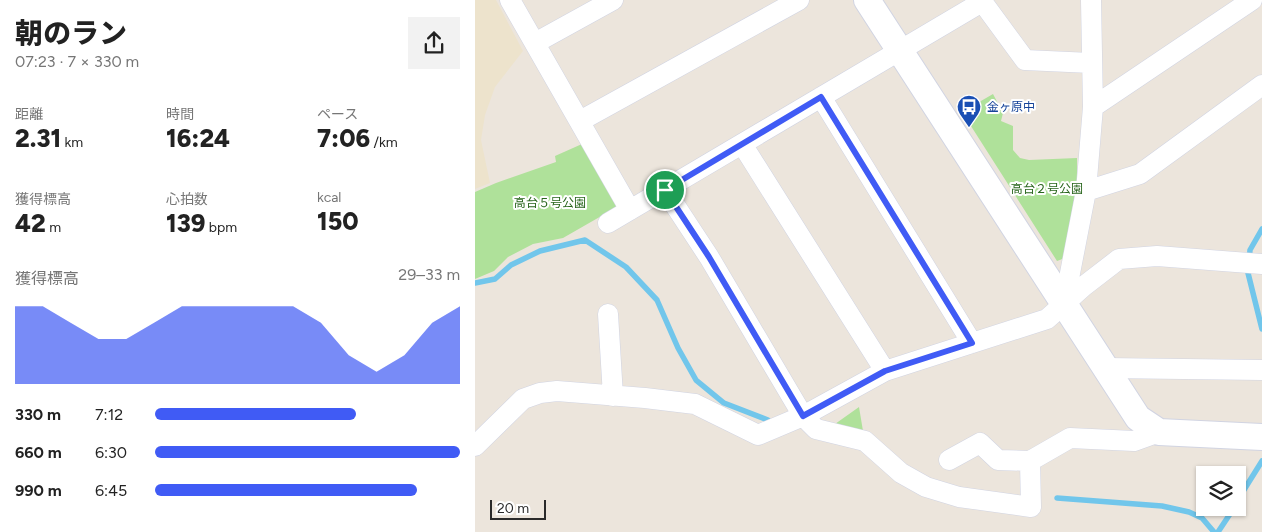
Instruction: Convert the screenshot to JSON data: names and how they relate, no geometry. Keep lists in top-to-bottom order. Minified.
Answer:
{"parks":["高台２号公園","高台５号公園"],"places":{"bus stop":["金ヶ原中"]},"scale_bar":"20 m","page":{"heading":["朝のラン","07:23 · 7 × 330 m"],"stats":[["距離","2.31 km"],["時間","16:24"],["ペース","7:06 /km"],["獲得標高","42 m"],["心拍数","139 bpm"],["kcal","150"]],"chart":["獲得標高","29–33 m"],"list":[{"name":"330 m","note":"7:12"},{"name":"660 m","note":"6:30"},{"name":"990 m","note":"6:45"}],"scale":"20 m"}}
